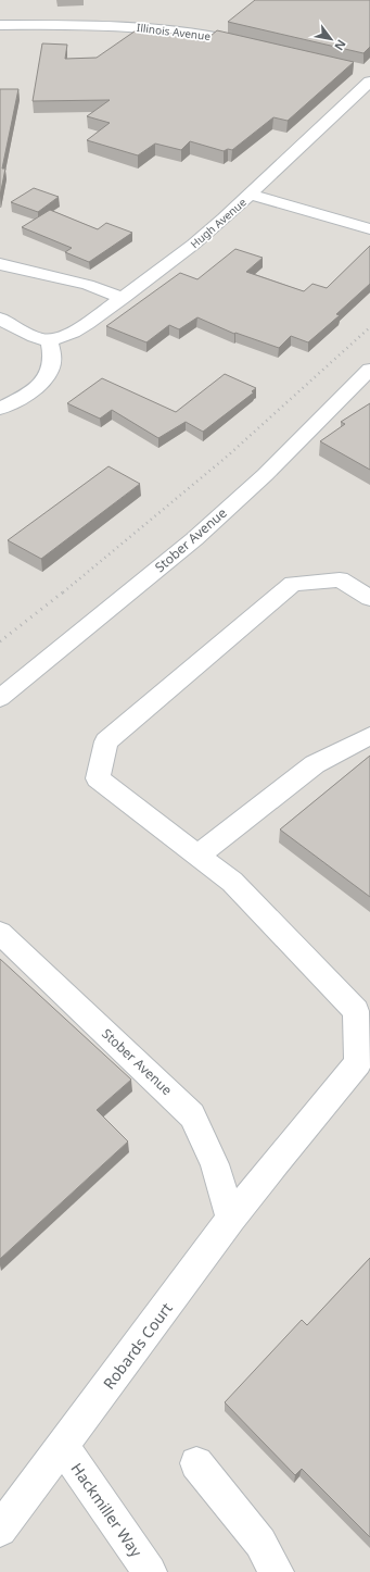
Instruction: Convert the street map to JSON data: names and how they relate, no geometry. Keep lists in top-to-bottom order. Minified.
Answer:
{"streets":{"street":["Illinois Avenue","Hugh Avenue","Stober Avenue","Robards Court","Hackmiller Way"]},"crossings":[["Stober Avenue","Robards Court"],["Robards Court","Hackmiller Way"]],"north":"bottom right"}
